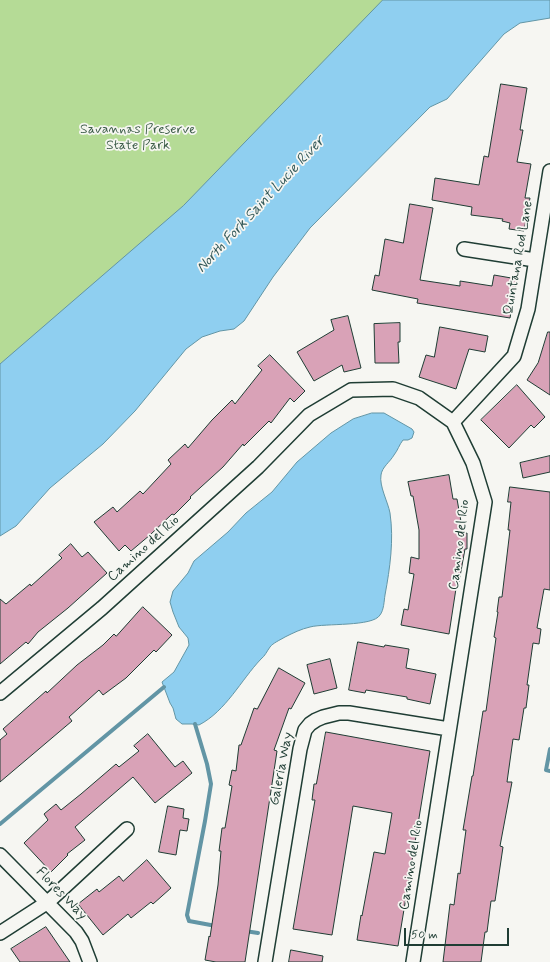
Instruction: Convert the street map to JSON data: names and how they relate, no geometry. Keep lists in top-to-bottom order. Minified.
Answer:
{"streets":{"street":["Quintana Rod Lane","Camino del Rio","Galeria Way","Flores Way"]},"crossings":[["Quintana Rod Lane","Camino del Rio"],["Camino del Rio","Galeria Way"]],"water":["North Fork Saint Lucie River"],"parks":["Savannas Preserve State Park"],"scale_bar":"50 m"}
